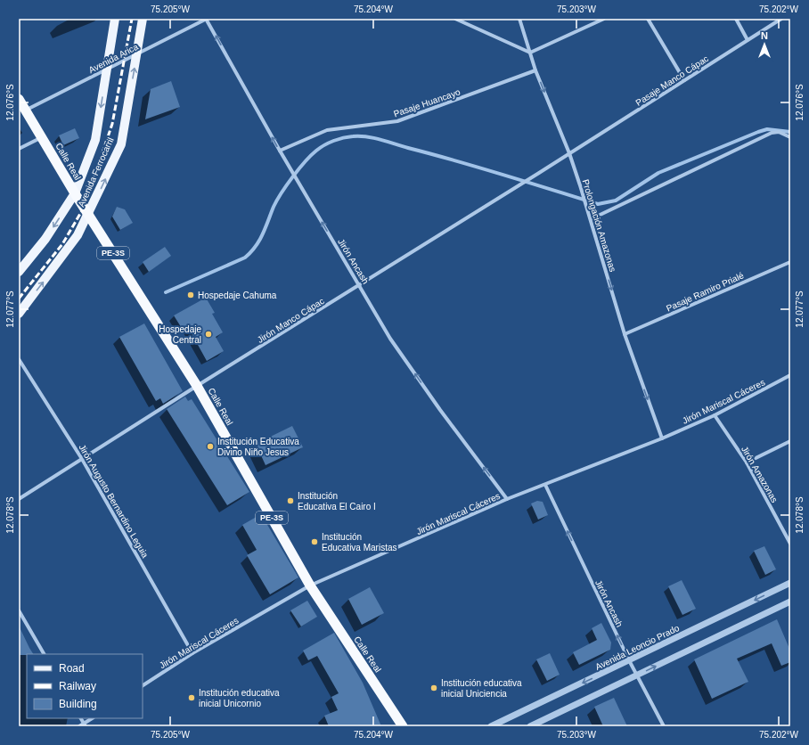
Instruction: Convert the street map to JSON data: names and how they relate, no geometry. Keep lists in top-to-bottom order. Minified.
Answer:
{"streets":{"highway":["Calle Real","PE-3S"],"main road":["Avenida Ferrocarril"],"street":["Avenida Arica","Pasaje Manco Cápac","Pasaje Huancayo","Prolongación Amazonas","Jirón Ancash","Pasaje Ramiro Prialé","Jirón Manco Cápac","Jirón Mariscal Cáceres","Jirón Amazonas","Jirón Augusto Bernardino Leguia","Avenida Leoncio Prado"]},"crossings":[["Avenida Arica","Calle Real"],["Avenida Arica","Avenida Ferrocarril"],["Avenida Arica","Jirón Ancash"],["Pasaje Manco Cápac","Prolongación Amazonas"],["Pasaje Manco Cápac","Jirón Manco Cápac"],["Pasaje Huancayo","Prolongación Amazonas"],["Pasaje Huancayo","Jirón Ancash"],["Calle Real","Avenida Ferrocarril"],["Calle Real","Jirón Manco Cápac"],["Calle Real","Jirón Mariscal Cáceres"],["Prolongación Amazonas","Pasaje Ramiro Prialé"],["Prolongación Amazonas","Jirón Manco Cápac"],["Prolongación Amazonas","Jirón Mariscal Cáceres"],["Jirón Ancash","Jirón Manco Cápac"],["Jirón Ancash","Jirón Mariscal Cáceres"],["Jirón Ancash","Avenida Leoncio Prado"],["Jirón Manco Cápac","Jirón Augusto Bernardino Leguia"],["Jirón Mariscal Cáceres","Jirón Amazonas"],["Jirón Mariscal Cáceres","Jirón Augusto Bernardino Leguia"]],"one_way":["Prolongación Amazonas","Jirón Ancash"],"places":["Hospedaje Cahuma","Hospedaje Central","Institución Educativa Divino Niño Jesus","Institución Educativa El Cairo I","Institución Educativa Maristas","Institución educativa inicial Uniciencia","Institución educativa inicial Unicornio"],"legend":["Road","Railway","Building"],"north":"top","coordinates":["75.205°W","75.204°W","75.203°W","75.202°W","12.076°S","12.077°S","12.078°S"]}
